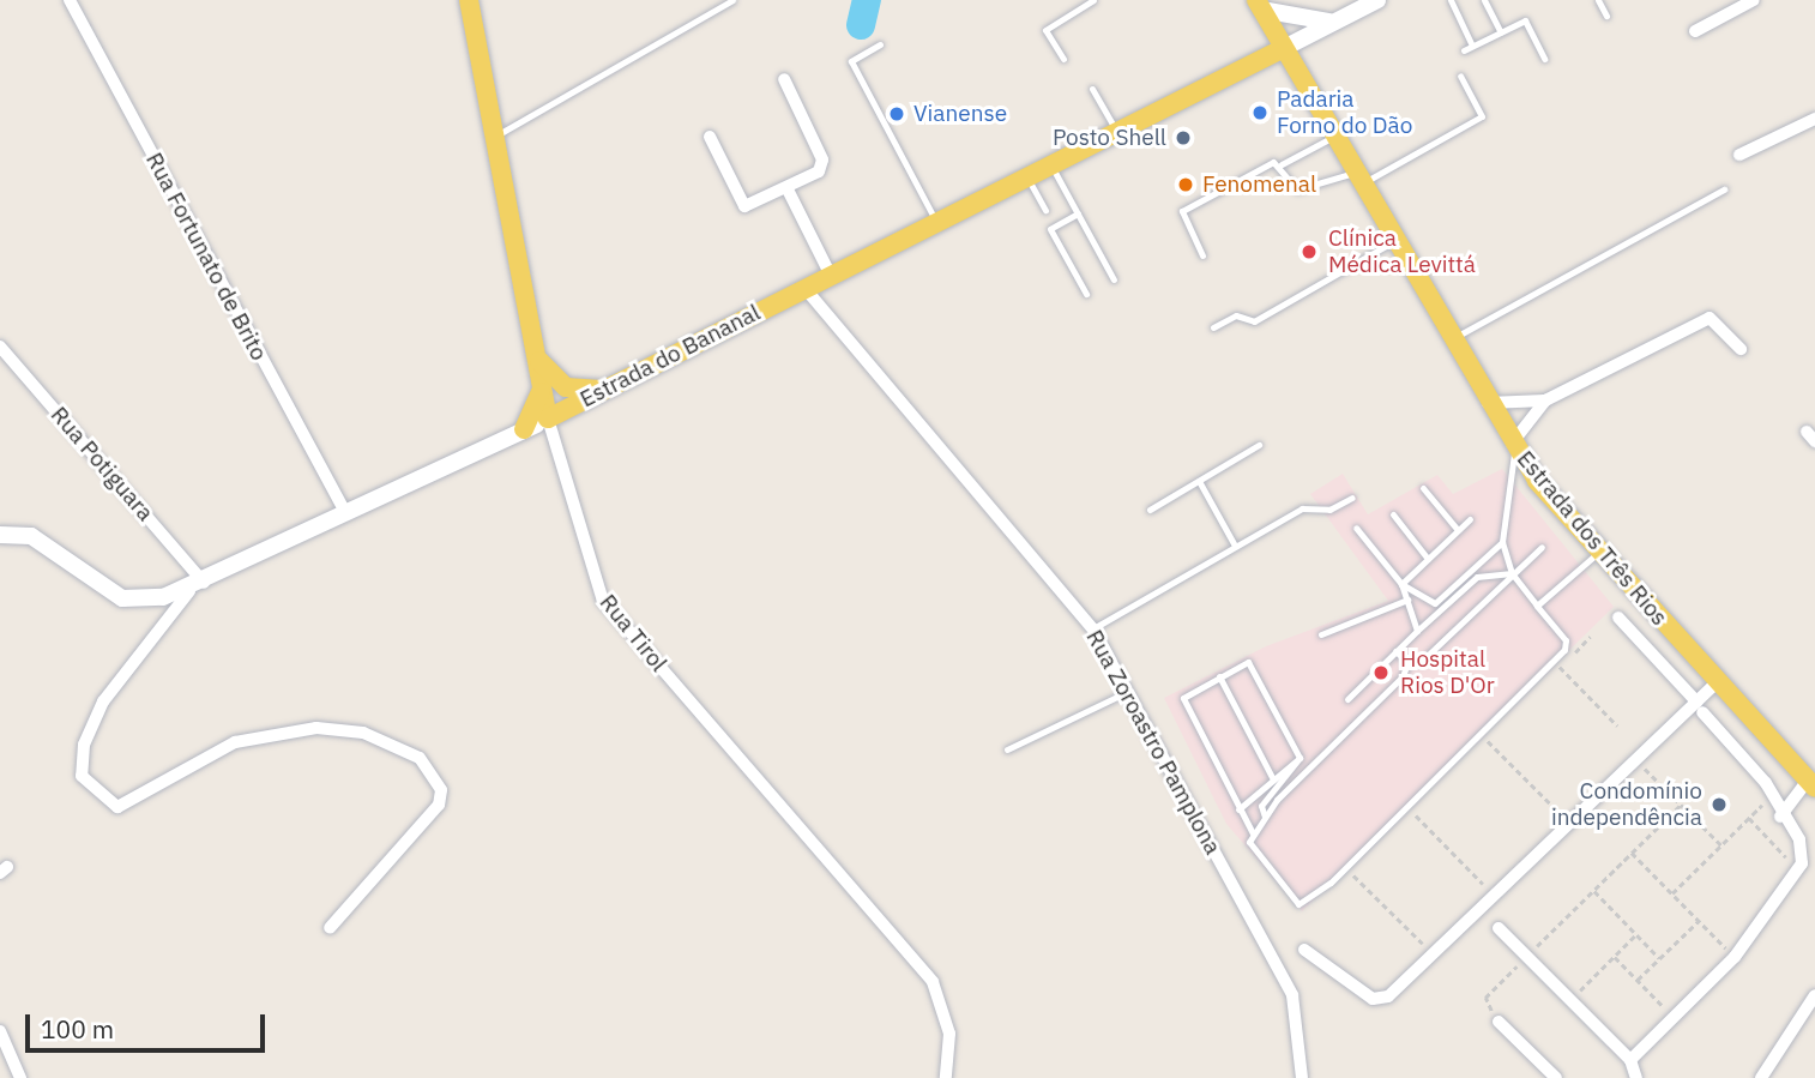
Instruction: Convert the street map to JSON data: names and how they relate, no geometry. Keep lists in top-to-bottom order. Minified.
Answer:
{"streets":{"main road":["Estrada do Bananal","Estrada dos Três Rios","Rua Tirol"],"street":["Rua Fortunato de Brito","Rua Potiguara","Rua Zoroastro Pamplona"]},"crossings":[["Rua Fortunato de Brito","Estrada do Bananal"],["Estrada do Bananal","Rua Potiguara"],["Estrada do Bananal","Estrada dos Três Rios"],["Estrada do Bananal","Rua Tirol"],["Estrada do Bananal","Rua Zoroastro Pamplona"]],"places":["Padaria Forno do Dão","Vianense","Posto Shell","Fenomenal","Clínica Médica Levittá","Hospital Rios D'Or","Condomínio independência"],"scale_bar":"100 m"}
